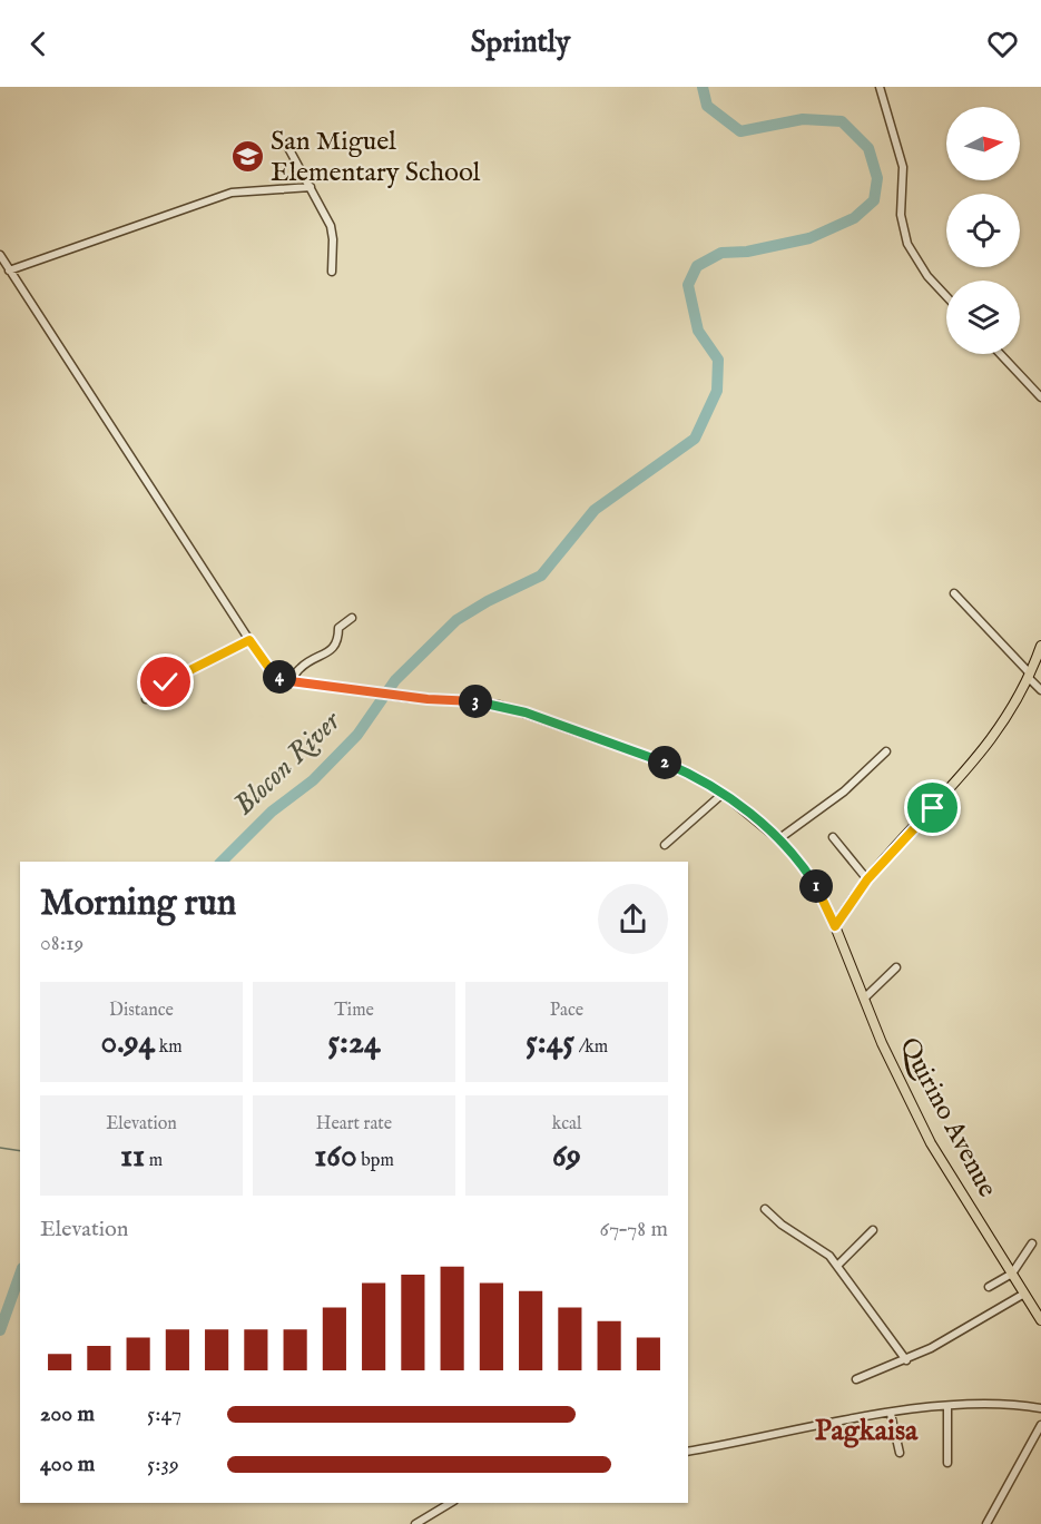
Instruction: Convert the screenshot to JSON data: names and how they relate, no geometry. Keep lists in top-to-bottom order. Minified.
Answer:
{"streets":{"main road":["Quirino Avenue"]},"districts":["Pagkaisa"],"water":["Blocon River"],"places":{"school or university":["San Miguel Elementary School"]},"north":"right","page":{"header":"Sprintly","pins":["4","3","2","1"],"heading":["Morning run","08:19"],"stats":[["Distance","0.94 km"],["Time","5:24"],["Pace","5:45 /km"],["Elevation","11 m"],["Heart rate","160 bpm"],["kcal","69"]],"chart":["Elevation","67–78 m"],"list":[{"name":"200 m","note":"5:47"},{"name":"400 m","note":"5:39"}]}}
